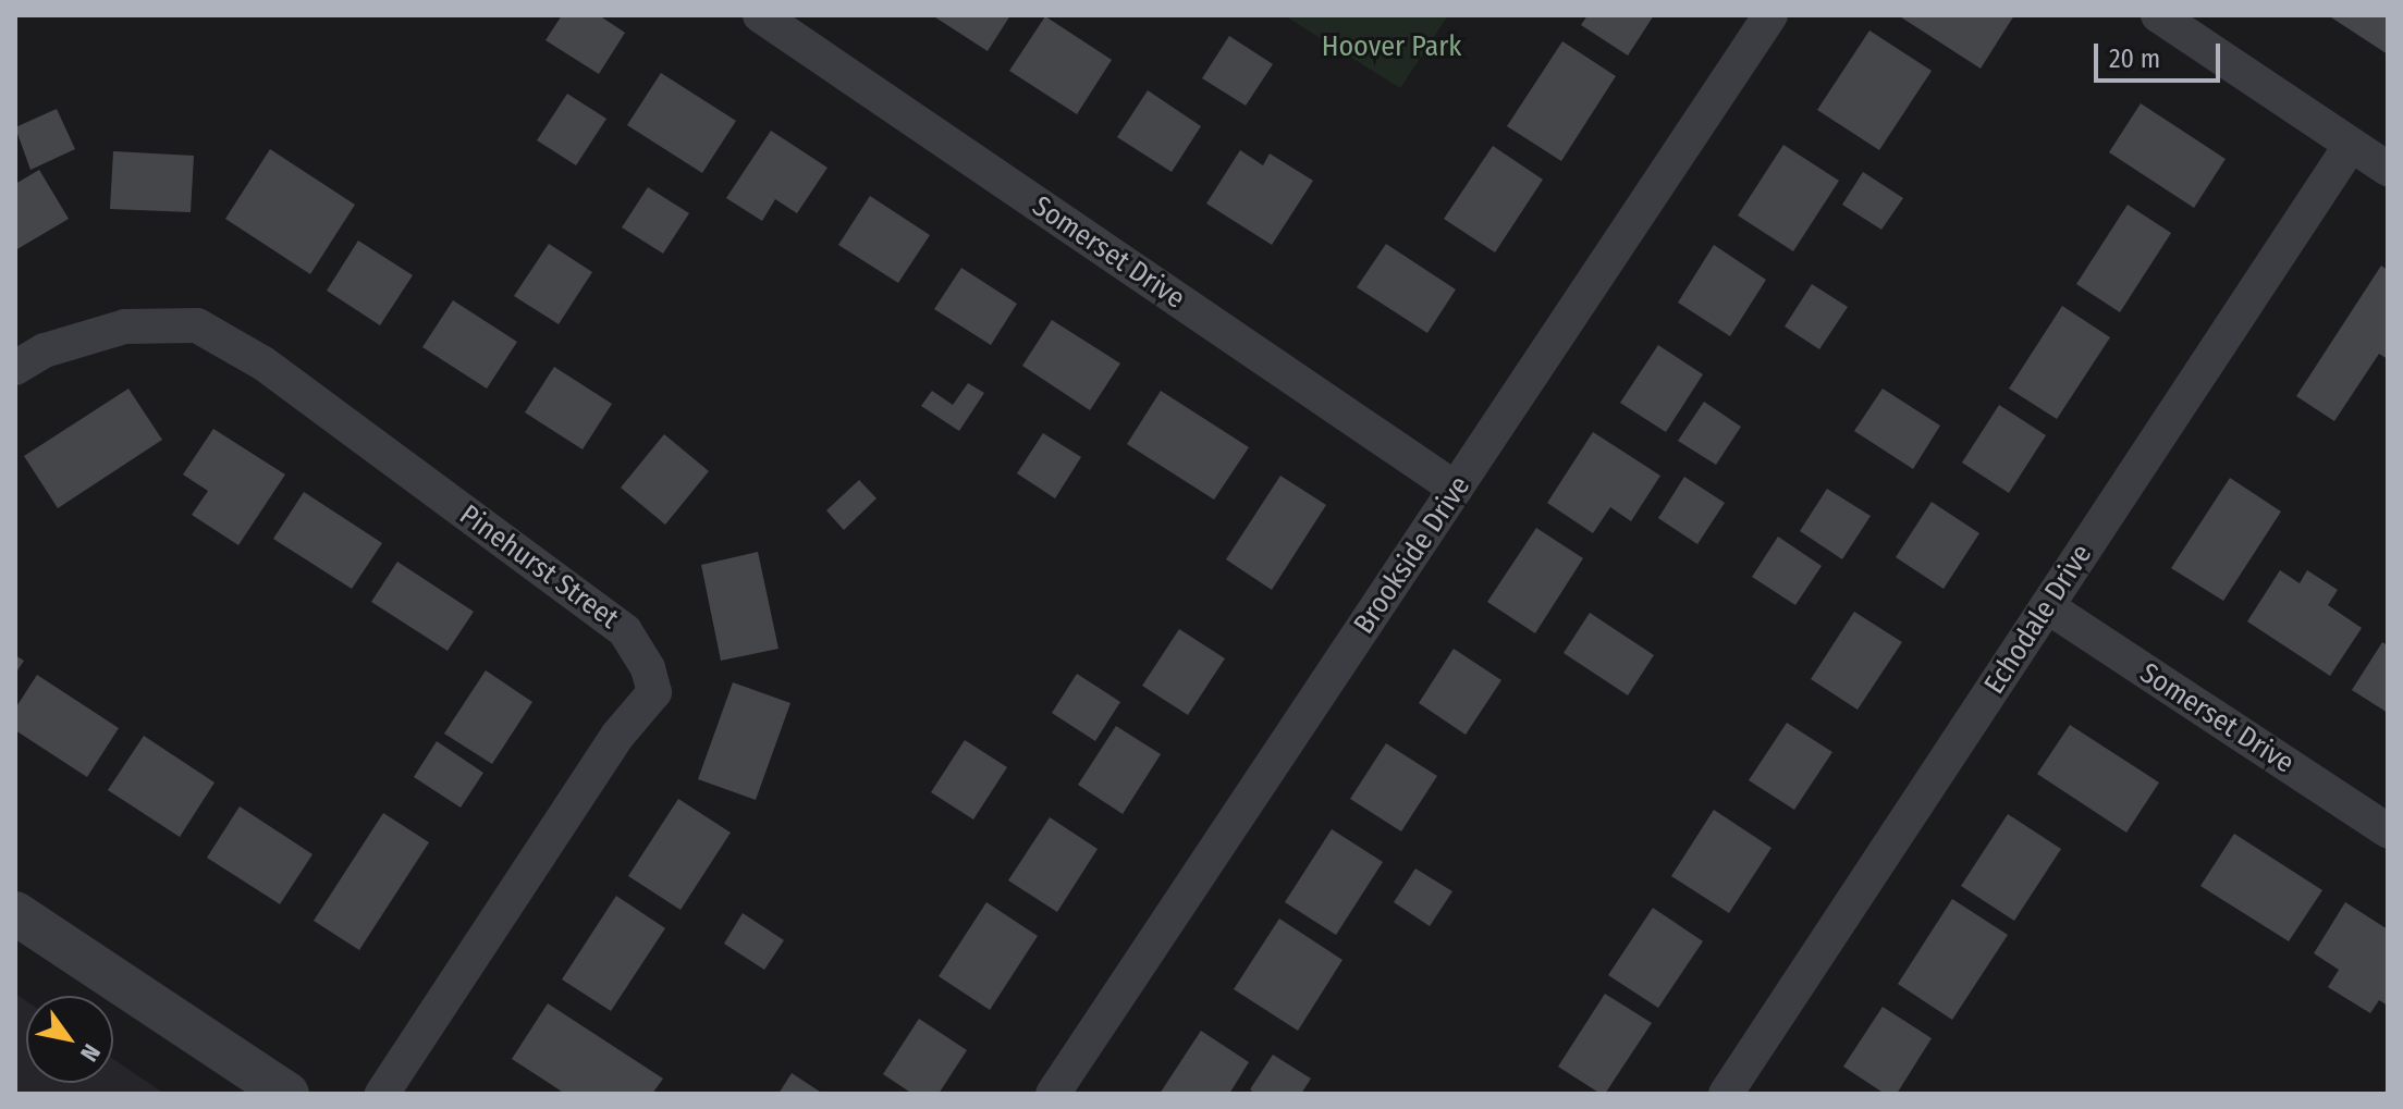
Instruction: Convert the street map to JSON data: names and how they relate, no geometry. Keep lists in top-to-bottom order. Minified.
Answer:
{"streets":{"street":["Somerset Drive","Brookside Drive","Pinehurst Street","Echodale Drive"]},"crossings":[["Somerset Drive","Brookside Drive"],["Somerset Drive","Echodale Drive"]],"parks":["Hoover Park"],"scale_bar":"20 m","north":"bottom right"}
